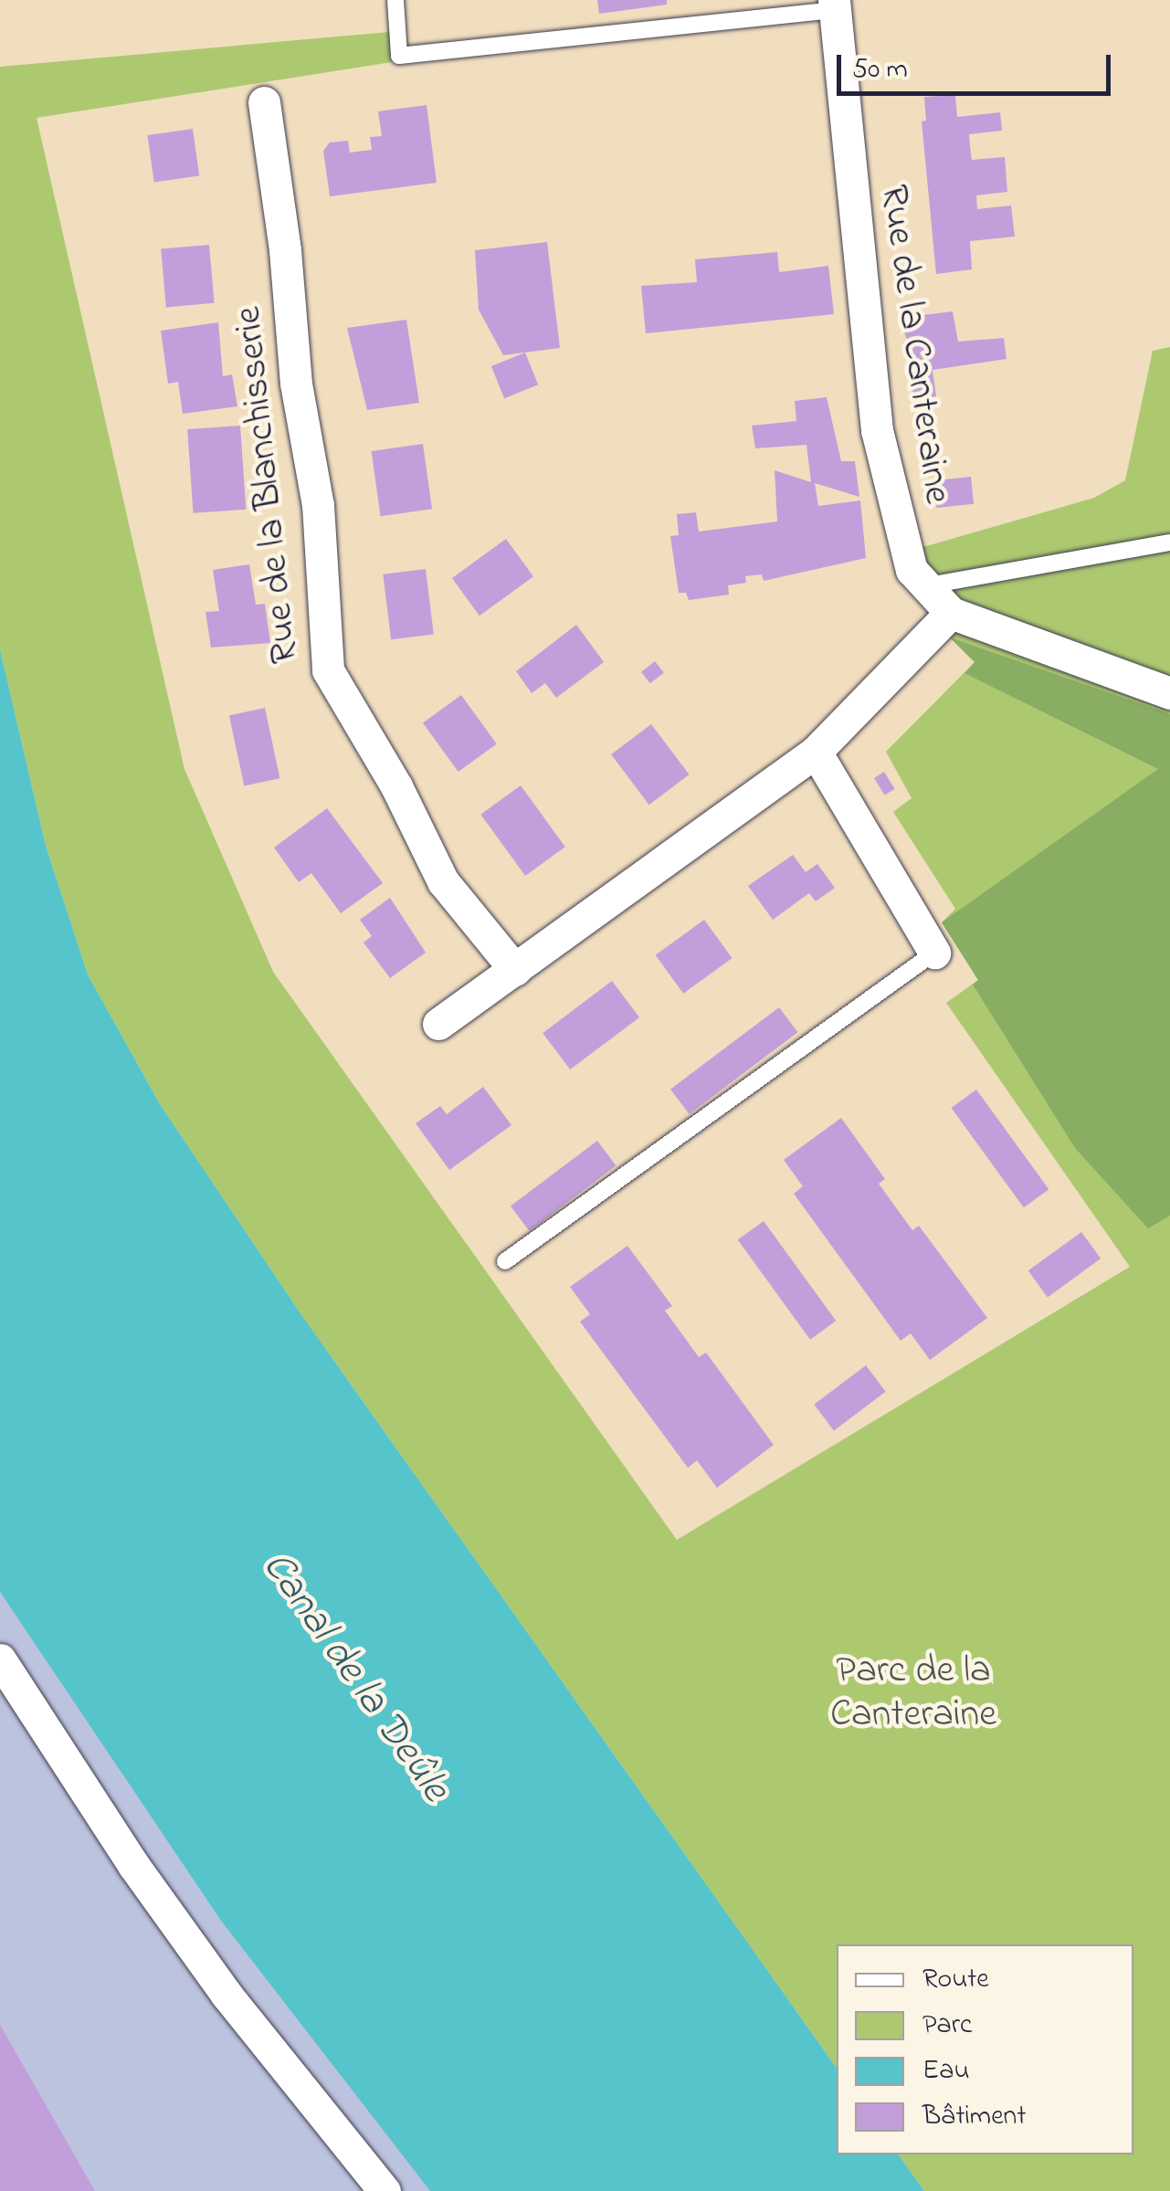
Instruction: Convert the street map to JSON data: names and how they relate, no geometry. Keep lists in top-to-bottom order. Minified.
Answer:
{"streets":{"street":["Rue de la Canteraine","Rue de la Blanchisserie"]},"water":["Canal de la Deûle"],"parks":["Parc de la Canteraine"],"legend":["Route","Parc","Eau","Bâtiment"],"scale_bar":"50 m"}
